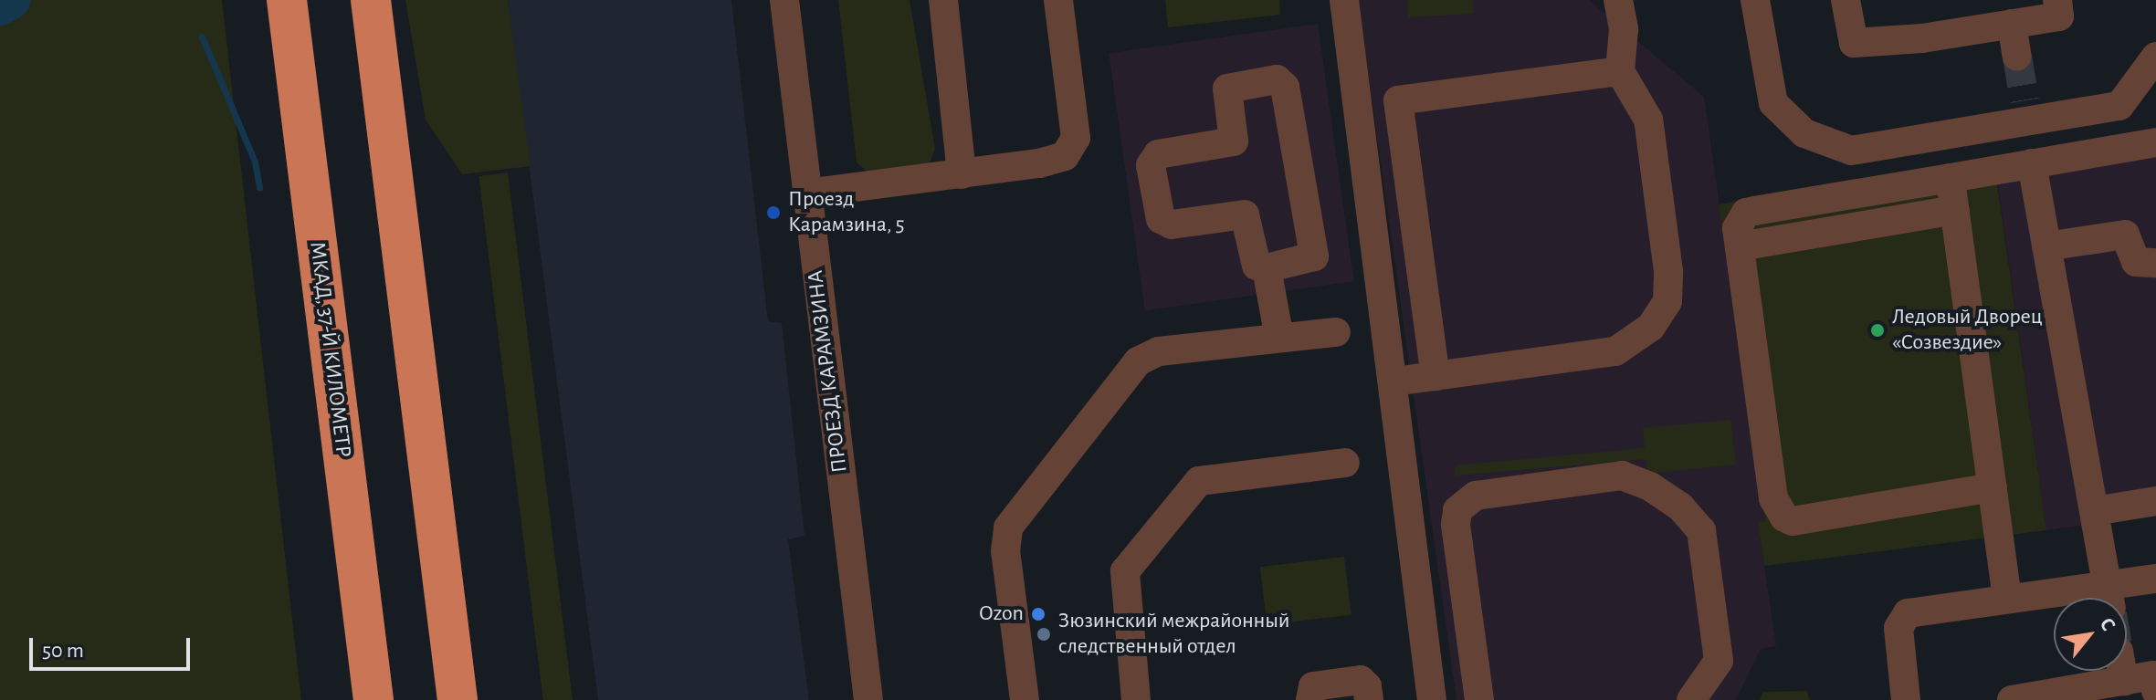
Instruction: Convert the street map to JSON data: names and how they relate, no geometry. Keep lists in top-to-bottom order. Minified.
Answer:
{"streets":{"highway":["МКАД, 37-Й КИЛОМЕТР"],"street":["ПРОЕЗД КАРАМЗИНА"]},"places":["Проезд Карамзина, 5","Ледовый Дворец «Созвездие»","Ozon","Зюзинский межрайонный следственный отдел"],"scale_bar":"50 m","north":"top right"}
